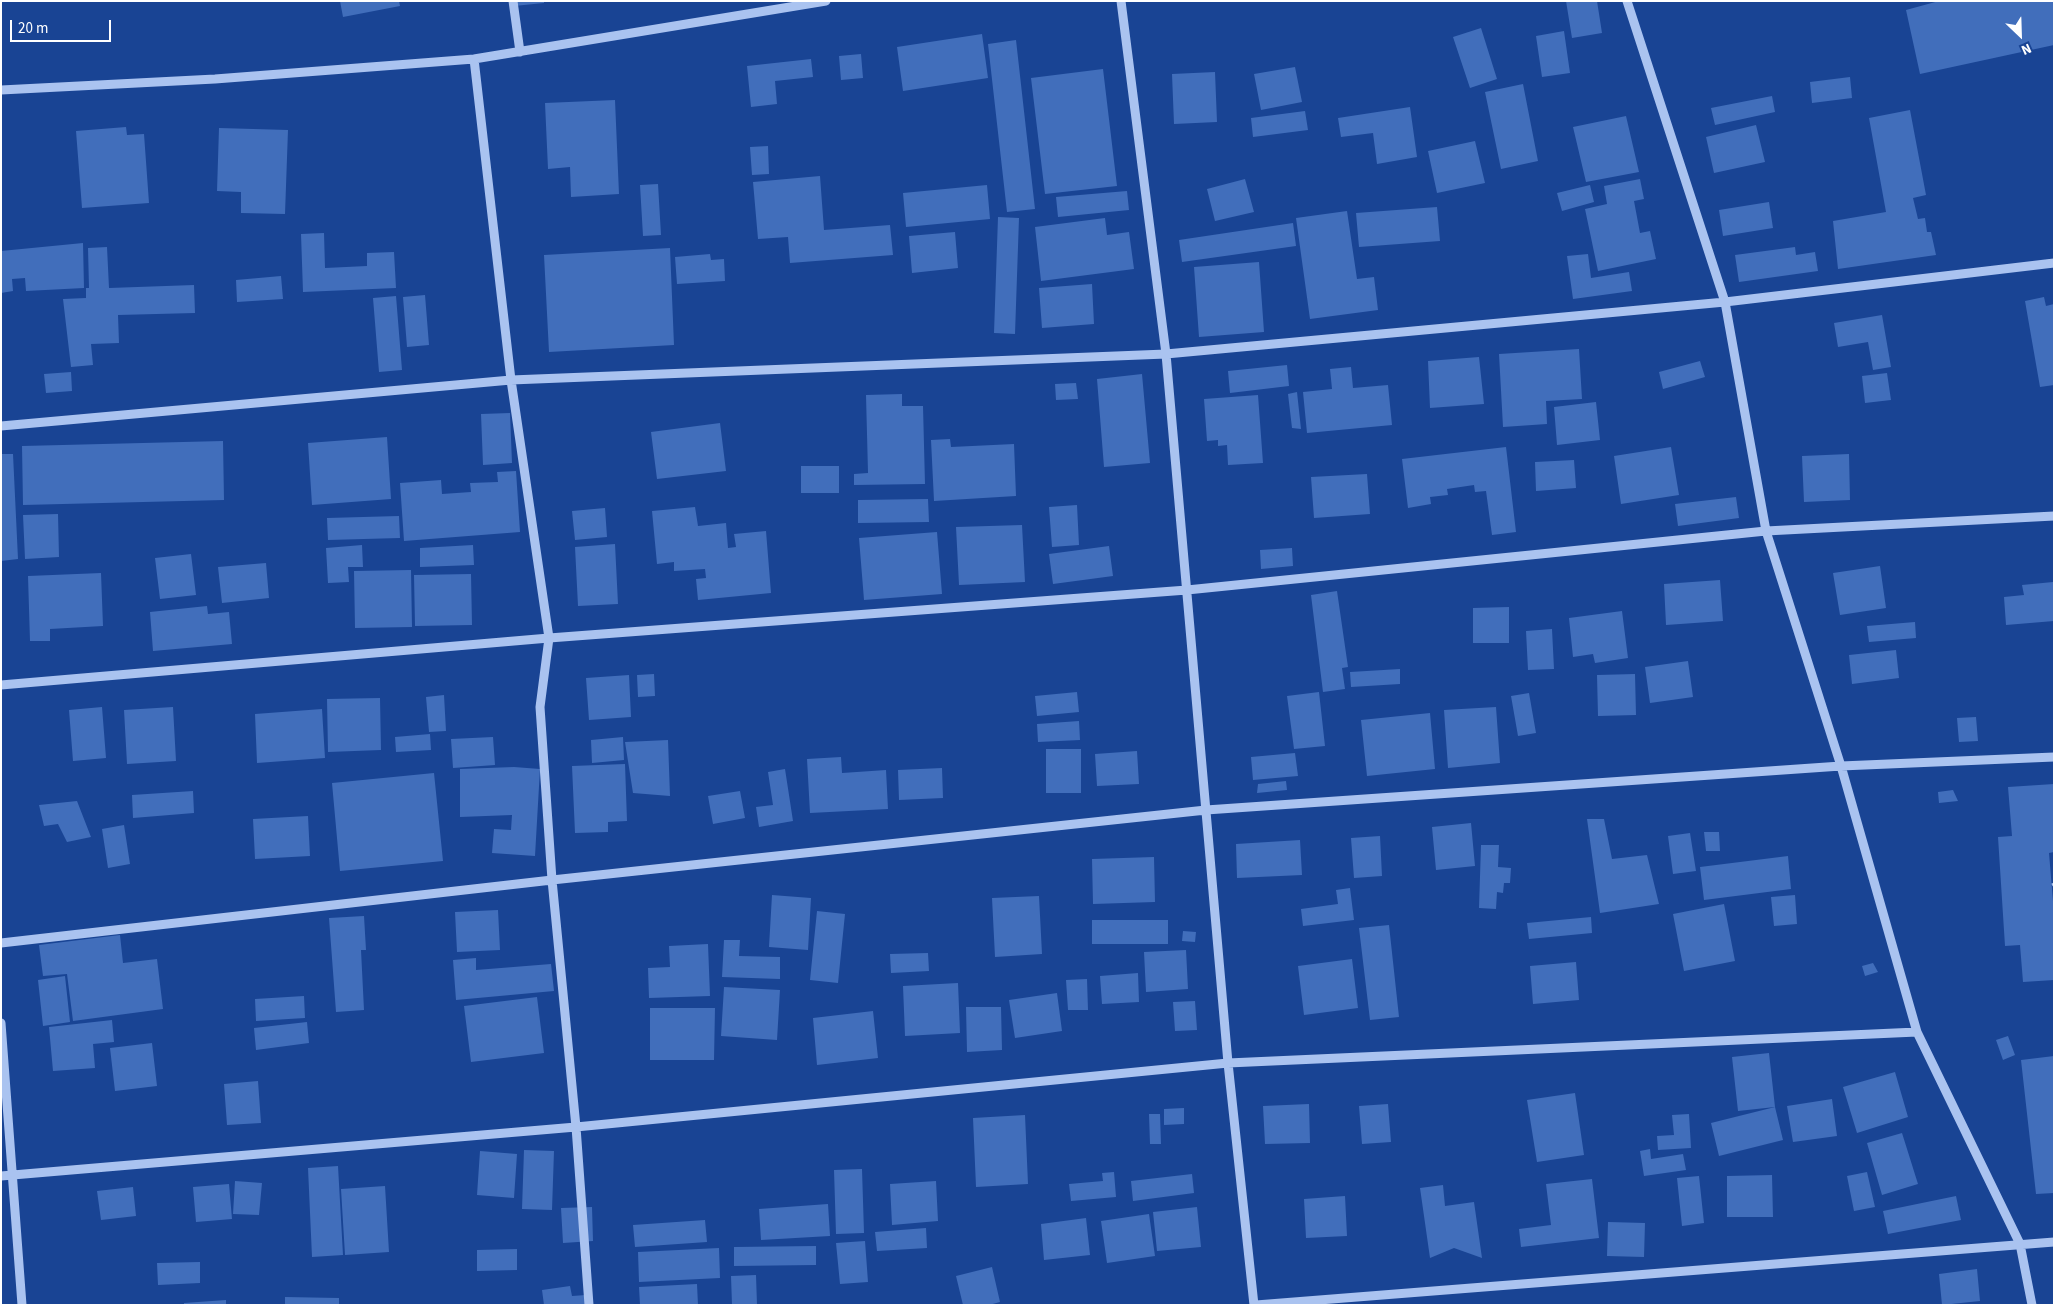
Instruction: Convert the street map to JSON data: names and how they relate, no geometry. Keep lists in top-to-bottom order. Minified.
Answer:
{"scale_bar":"20 m","north":"bottom right"}
